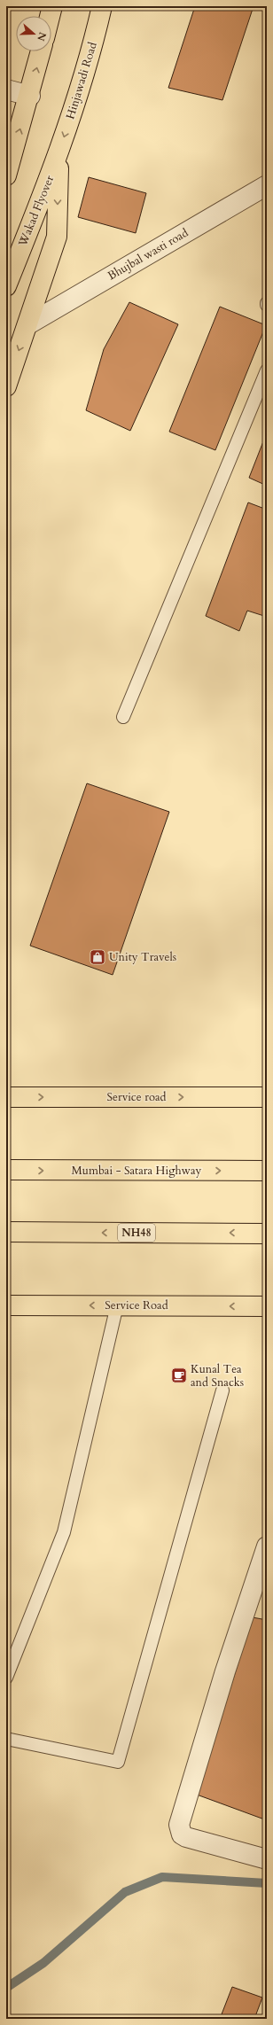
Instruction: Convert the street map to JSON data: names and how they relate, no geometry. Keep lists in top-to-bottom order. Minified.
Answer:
{"streets":{"main road":["Hinjawadi Road","Wakad Flyover","Service road","Mumbai - Satara Highway","NH48","Service Road"],"street":["Bhujbal wasti road"]},"crossings":[["Hinjawadi Road","Wakad Flyover"]],"places":{"shop":["Unity Travels"],"cafe":["Kunal Tea and Snacks"]},"north":"right"}
